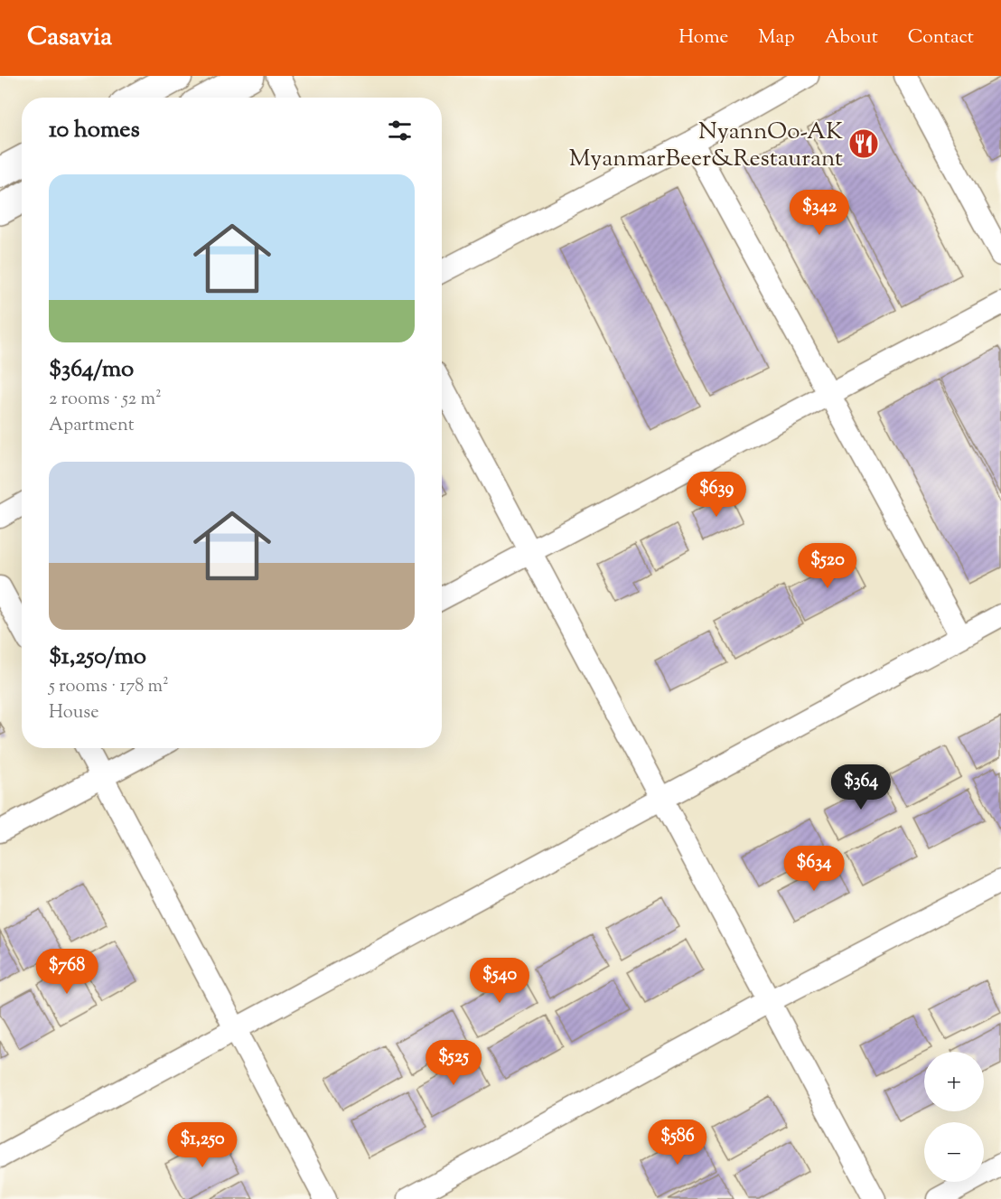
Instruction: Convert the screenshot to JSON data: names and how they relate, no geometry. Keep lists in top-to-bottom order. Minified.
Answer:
{"places":{"restaurant":["NyannOo-AK MyanmarBeer&Restaurant"]},"page":{"header":"Casavia","nav":["Home","Map","About","Contact"],"heading":"10 homes","list":[{"name":"$364/mo","note":"2 rooms · 52 m² · Apartment"},{"name":"$1,250/mo","note":"5 rooms · 178 m² · House"}],"price":["$342","$639","$520","$364","$634","$768","$540","$525","$586","$1,250"],"map_buttons":["+","−"]}}
